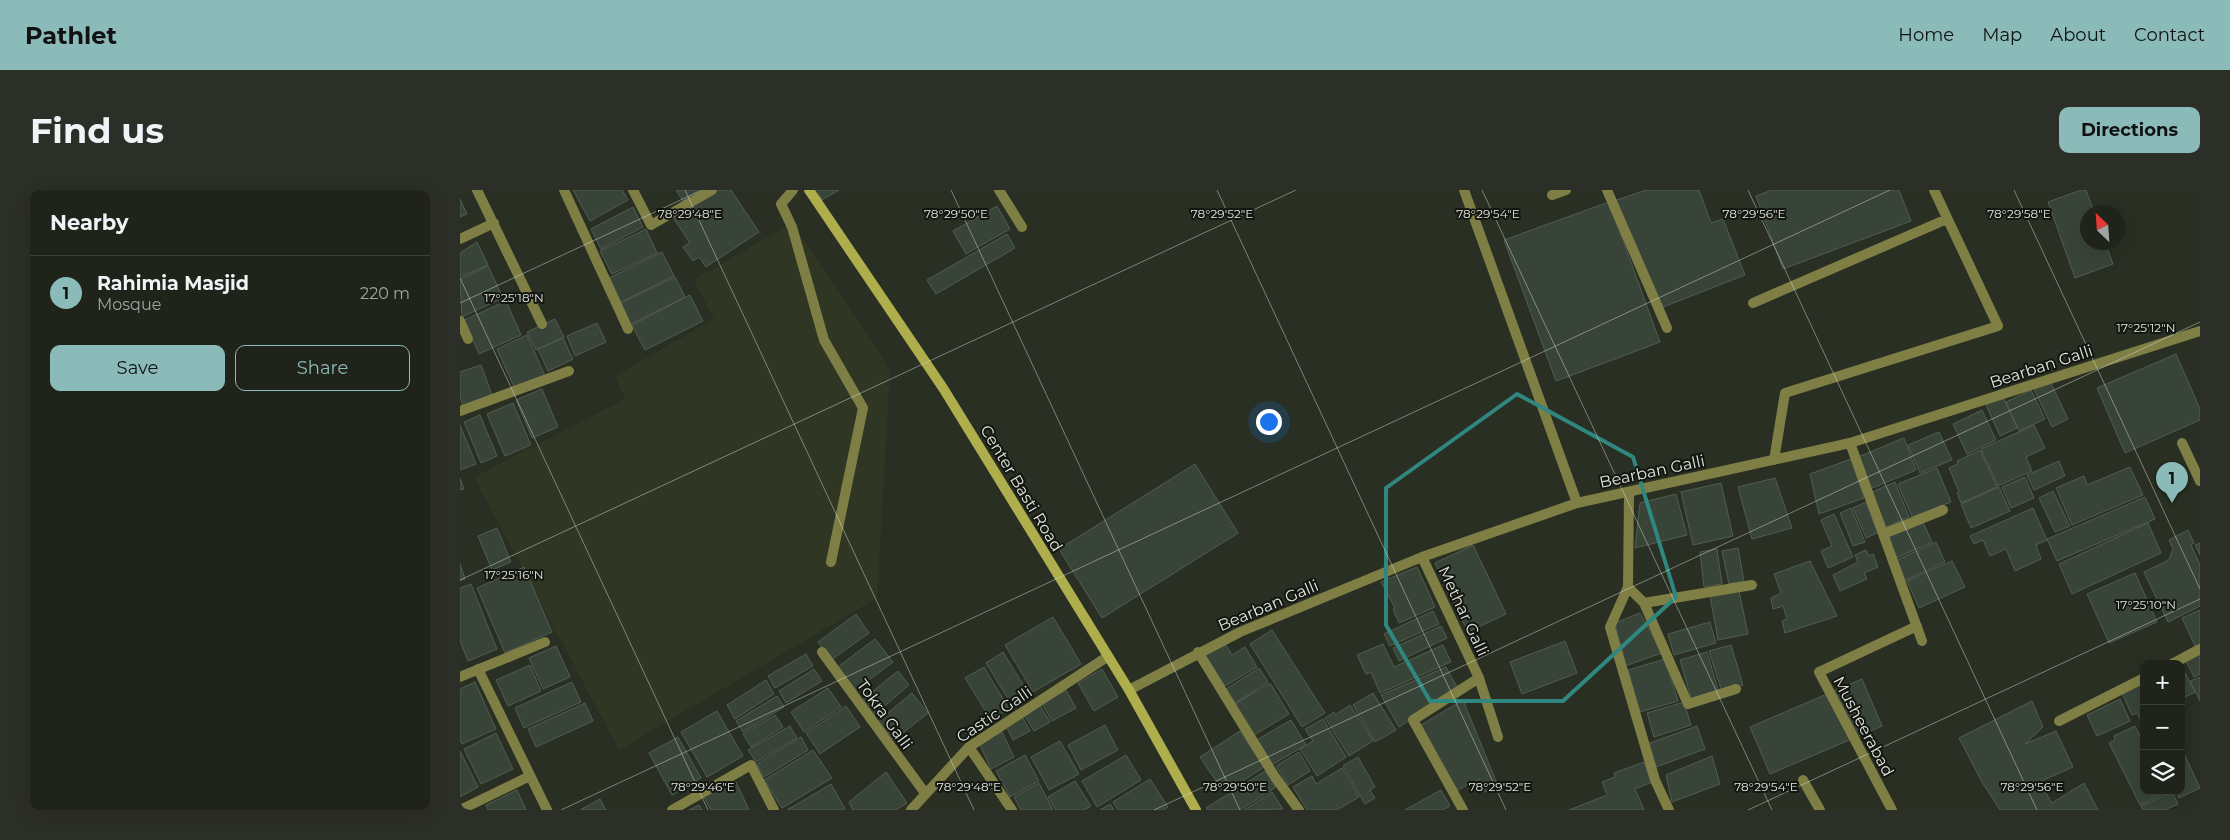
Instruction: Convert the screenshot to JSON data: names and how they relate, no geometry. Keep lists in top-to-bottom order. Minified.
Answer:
{"streets":{"street":["Bearban Galli","Center Basti Road","Methar Galli","Tokra Galli","Castic Galli","Musheerabad"]},"crossings":[["Bearban Galli","Center Basti Road"],["Bearban Galli","Methar Galli"],["Center Basti Road","Castic Galli"],["Tokra Galli","Castic Galli"]],"north":"top left","page":{"header":"Pathlet","nav":["Home","Map","About","Contact"],"buttons":["Directions",["Save","Share"]],"title":"Find us","heading":"Nearby","list":[{"mark":"1","name":"Rahimia Masjid","note":"Mosque","value":"220 m"}],"pins":"1","map_buttons":["+","−"]},"coordinates":["78°29'48\"E","78°29'50\"E","78°29'52\"E","78°29'54\"E","78°29'58\"E","78°29'56\"E","17°25'18\"N","17°25'12\"N","17°25'16\"N","17°25'10\"N","78°29'46\"E"]}
